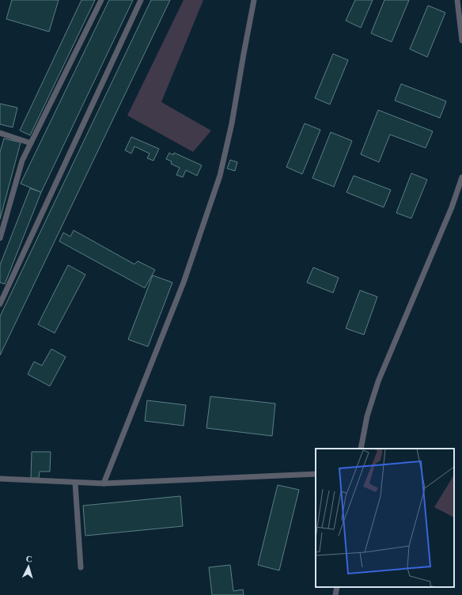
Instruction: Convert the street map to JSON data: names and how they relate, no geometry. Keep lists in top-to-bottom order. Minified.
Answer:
{"north":"top"}
